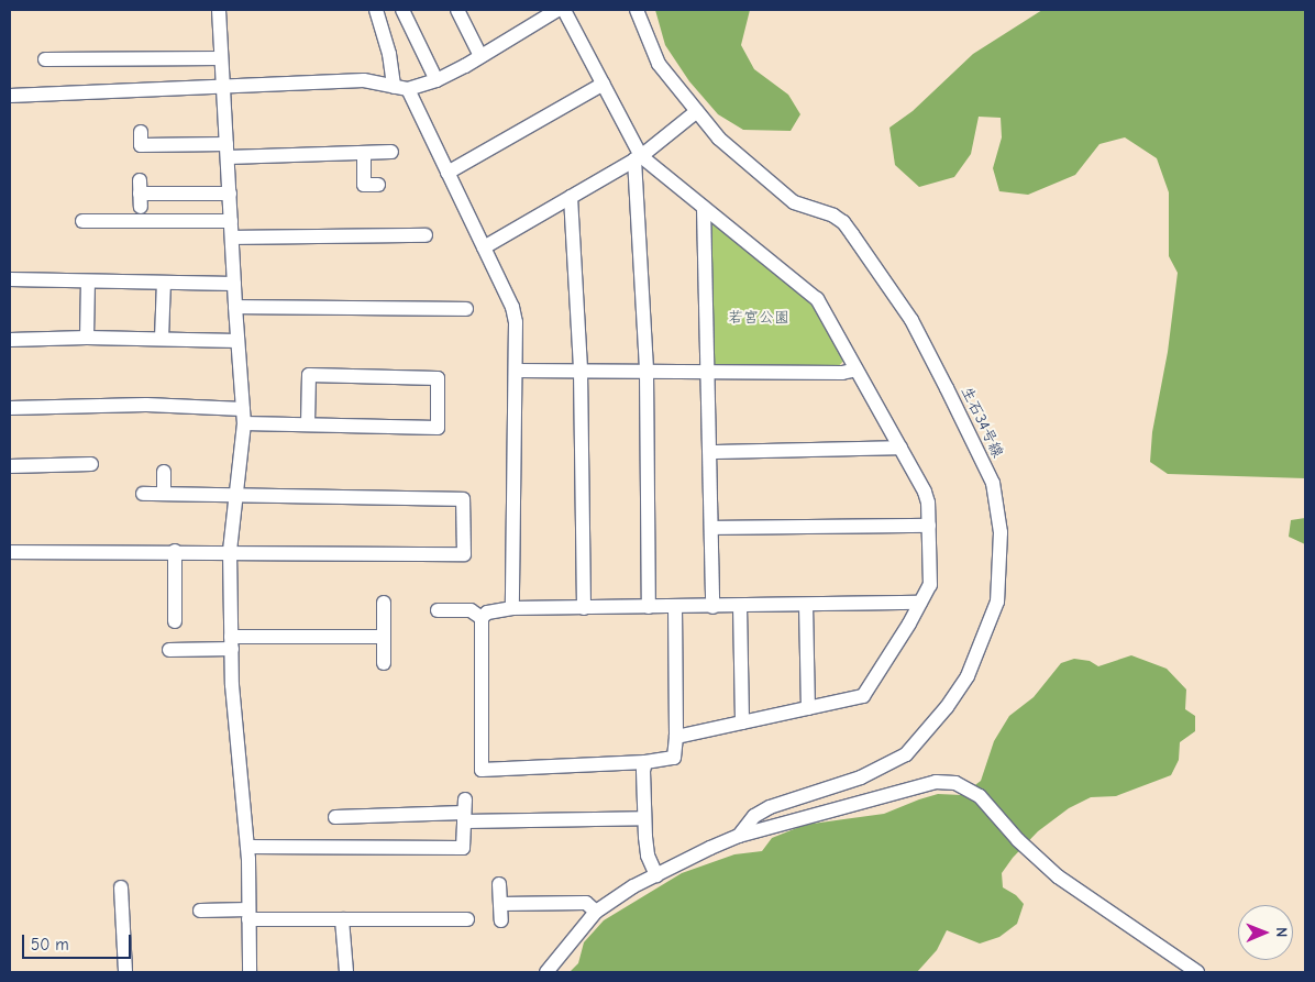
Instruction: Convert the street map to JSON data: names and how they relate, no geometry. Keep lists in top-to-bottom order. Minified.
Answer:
{"streets":{"street":["生石34号線"]},"parks":["若宮公園"],"scale_bar":"50 m","north":"right"}
